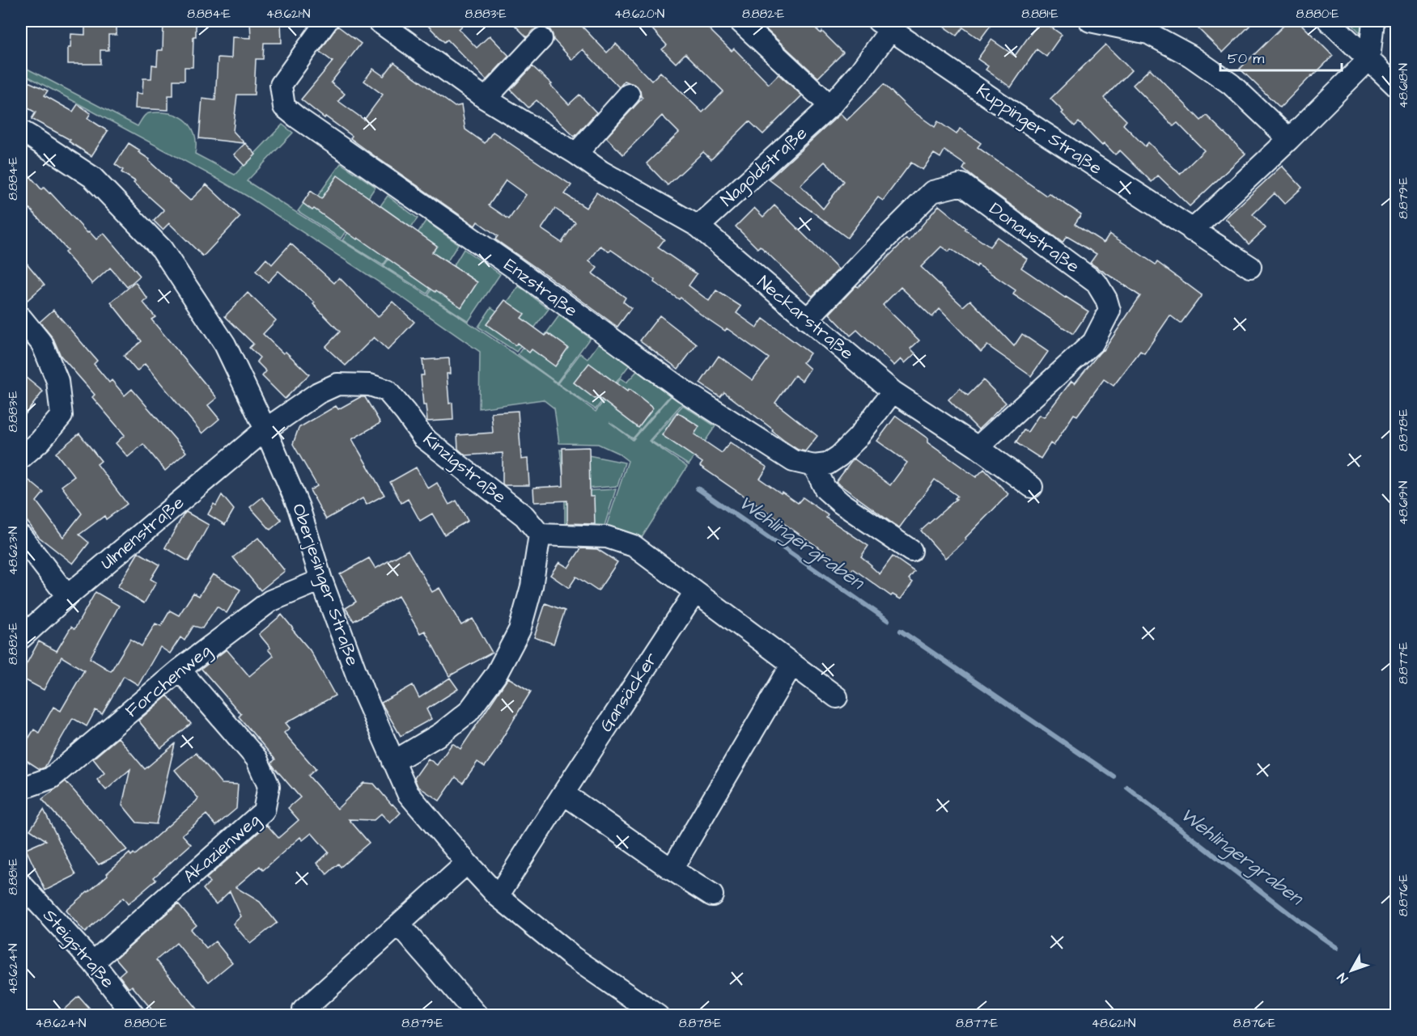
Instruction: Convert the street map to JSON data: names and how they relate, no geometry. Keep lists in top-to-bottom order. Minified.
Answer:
{"streets":{"street":["Kuppinger Straße","Nagoldstraße","Donaustraße","Enzstraße","Neckarstraße","Kinzigstraße","Ulmenstraße","Oberjesinger Straße","Forchenweg","Gansäcker","Akazienweg","Steigstraße"]},"crossings":[["Kuppinger Straße","Nagoldstraße"],["Nagoldstraße","Neckarstraße"],["Donaustraße","Neckarstraße"],["Kinzigstraße","Ulmenstraße"],["Kinzigstraße","Oberjesinger Straße"],["Ulmenstraße","Oberjesinger Straße"],["Oberjesinger Straße","Forchenweg"],["Oberjesinger Straße","Gansäcker"],["Forchenweg","Akazienweg"],["Akazienweg","Steigstraße"]],"water":["Wehlingergraben"],"scale_bar":"50 m","north":"bottom left","coordinates":["8.884°E","48.621°N","8.883°E","48.620°N","8.882°E","8.881°E","8.880°E","48.618°N","8.879°E","8.878°E","48.619°N","48.623°N","8.877°E","8.876°E","48.624°N"]}
